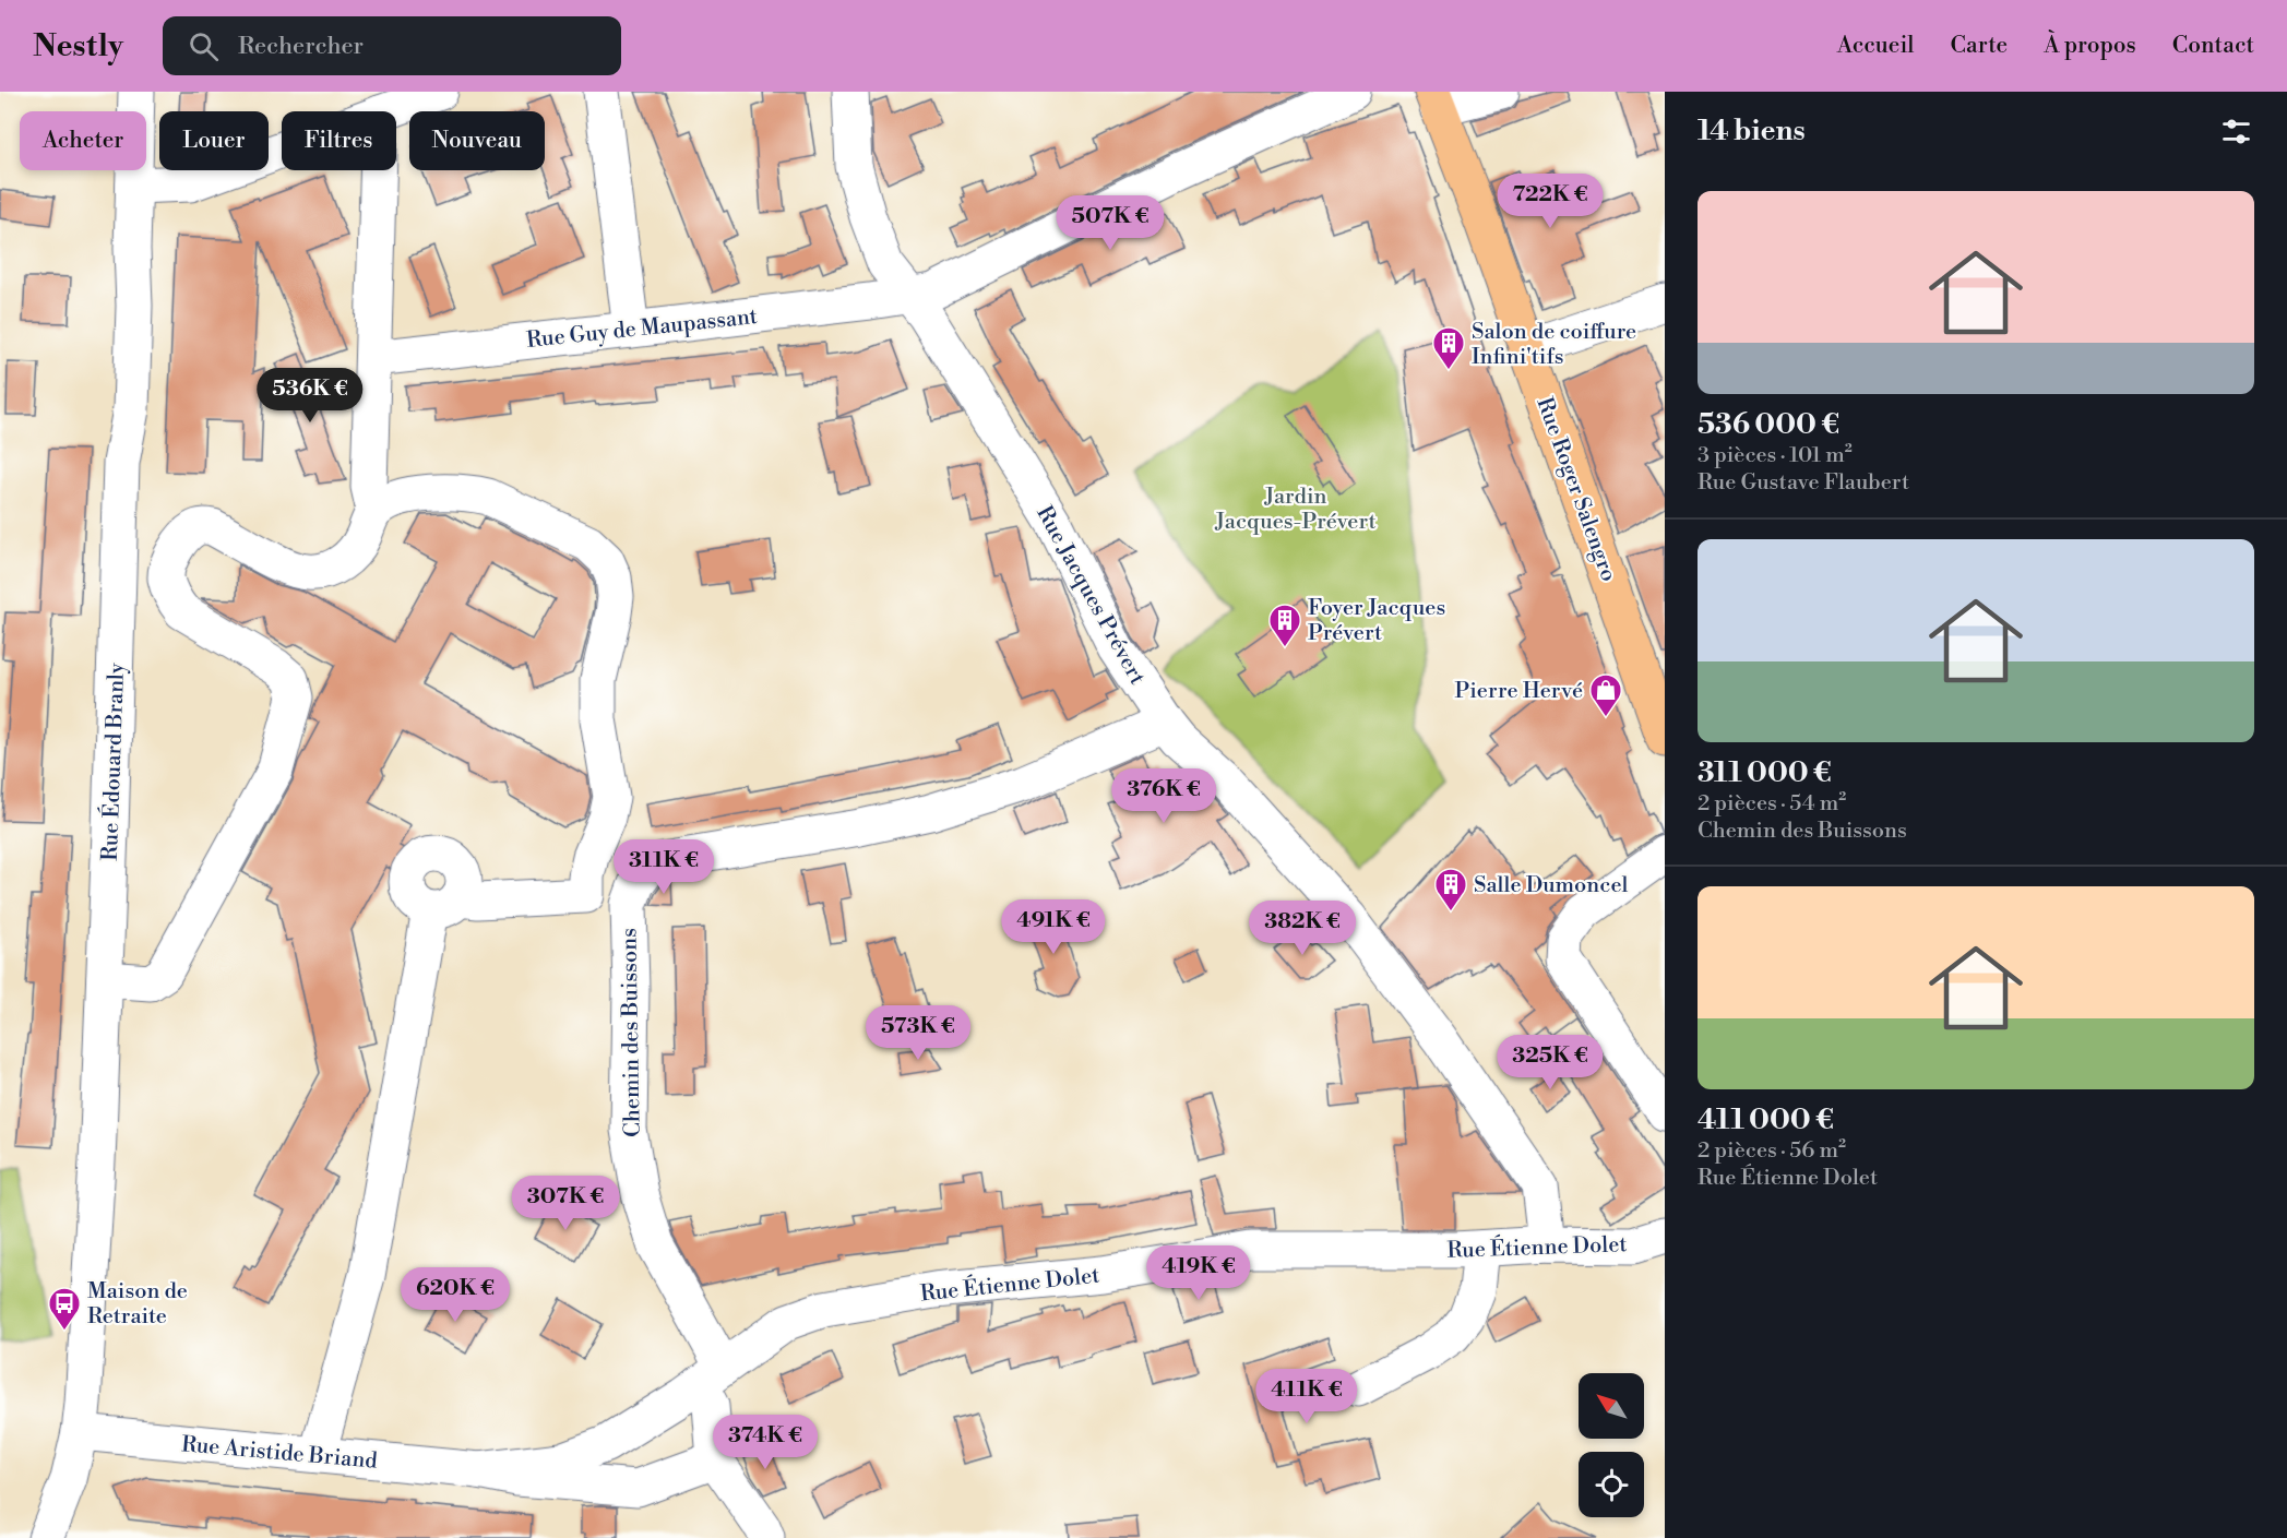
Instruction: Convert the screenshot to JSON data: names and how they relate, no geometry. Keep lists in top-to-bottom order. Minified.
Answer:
{"streets":{"main road":["Rue Roger Salengro"],"street":["Rue Guy de Maupassant","Rue Jacques Prévert","Rue Édouard Branly","Chemin des Buissons","Rue Étienne Dolet","Rue Aristide Briand"]},"crossings":[["Rue Guy de Maupassant","Rue Jacques Prévert"],["Rue Jacques Prévert","Chemin des Buissons"],["Rue Jacques Prévert","Rue Étienne Dolet"],["Rue Édouard Branly","Rue Aristide Briand"],["Chemin des Buissons","Rue Étienne Dolet"],["Chemin des Buissons","Rue Aristide Briand"],["Rue Étienne Dolet","Rue Aristide Briand"]],"parks":["Jardin Jacques-Prévert"],"places":{"building":["Salon de coiffure Infini'tifs","Foyer Jacques Prévert","Salle Dumoncel"],"shop":["Pierre Hervé"],"bus stop":["Maison de Retraite"]},"north":"top left","page":{"header":"Nestly","search":"Rechercher","nav":["Accueil","Carte","À propos","Contact"],"heading":"14 biens","chip":["Acheter","Louer","Filtres","Nouveau"],"list":[{"name":"536 000 €","note":"3 pièces · 101 m² · Rue Gustave Flaubert"},{"name":"311 000 €","note":"2 pièces · 54 m² · Chemin des Buissons"},{"name":"411 000 €","note":"2 pièces · 56 m² · Rue Étienne Dolet"}],"price":["722K €","507K €","536K €","376K €","311K €","491K €","382K €","573K €","325K €","307K €","419K €","620K €","411K €","374K €"]}}
